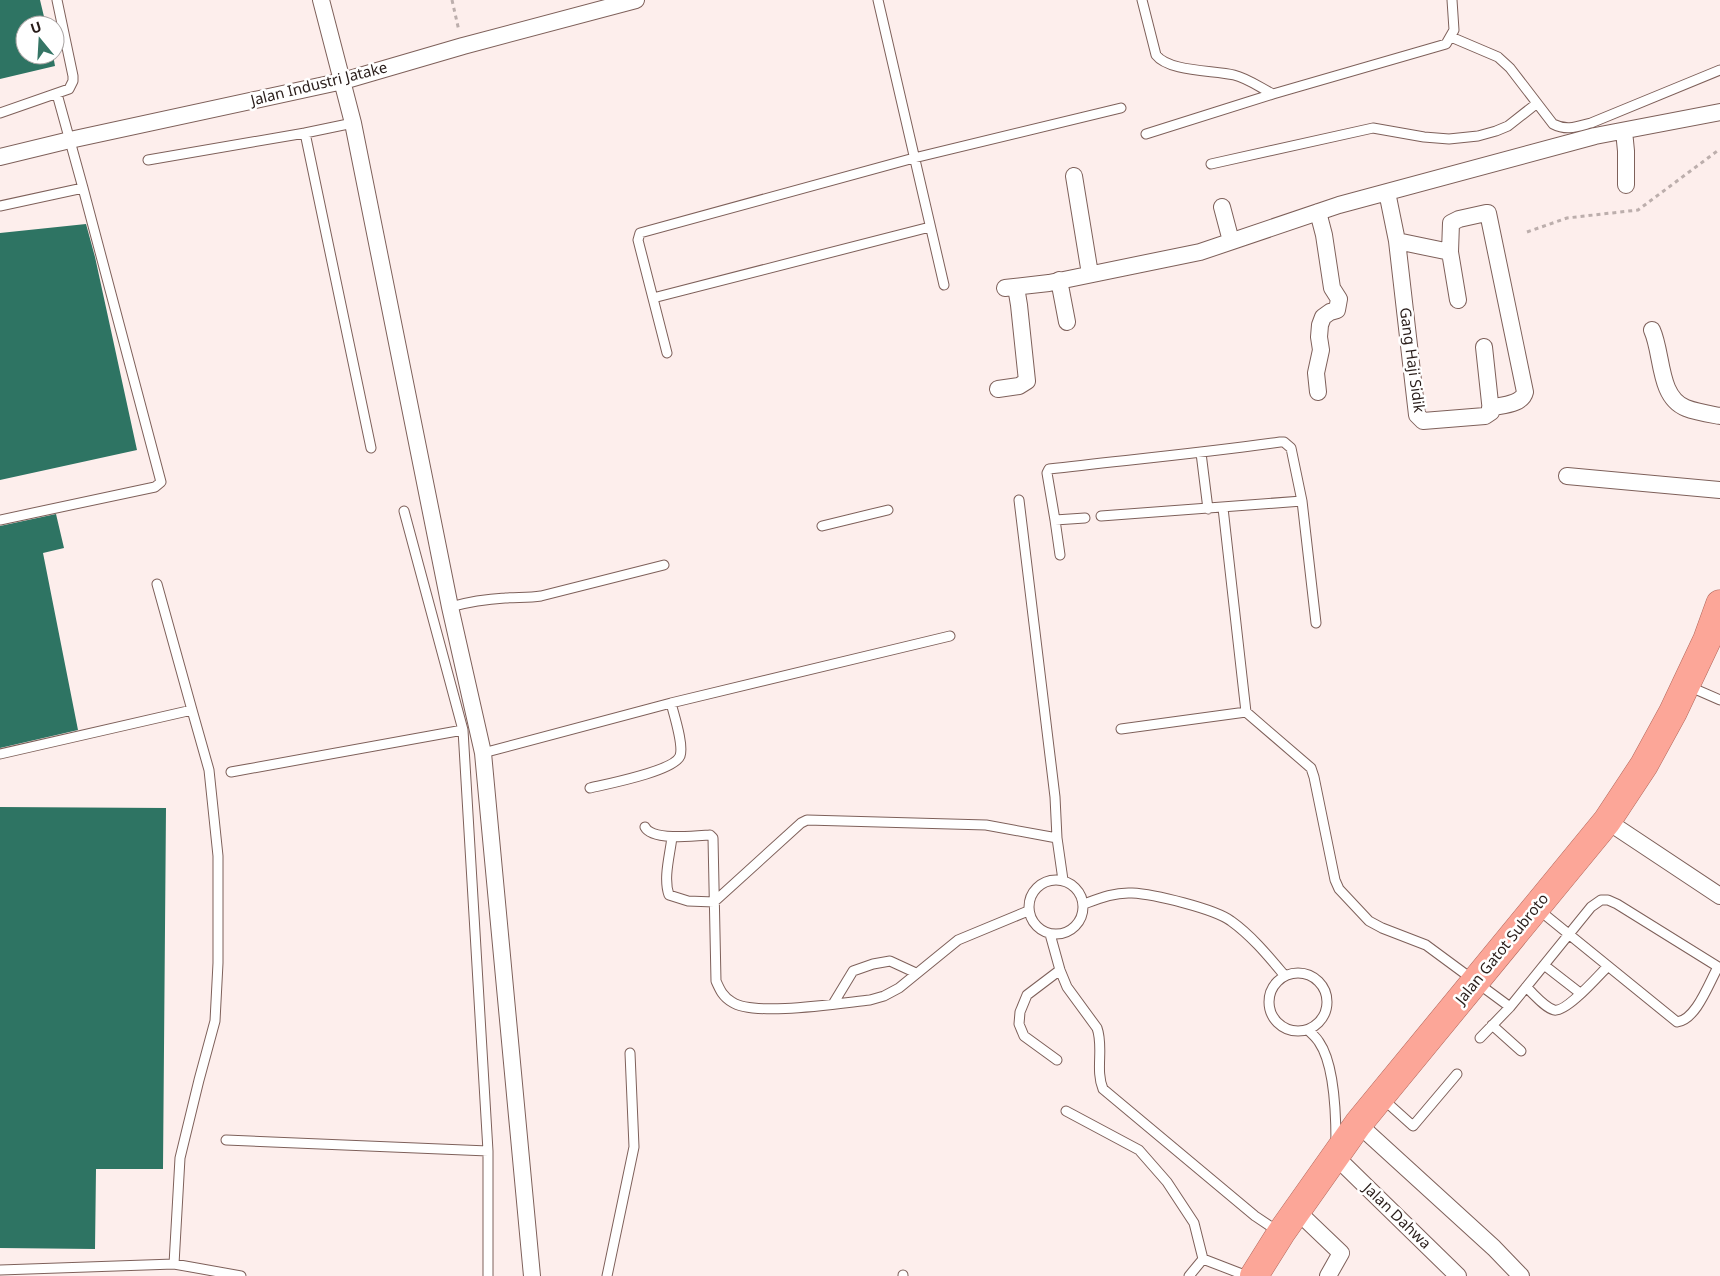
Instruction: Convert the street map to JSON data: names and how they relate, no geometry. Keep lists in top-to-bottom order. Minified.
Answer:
{"streets":{"highway":["Jalan Gatot Subroto"],"street":["Jalan Industri Jatake","Gang Haji Sidik","Jalan Dahwa"]},"crossings":[["Jalan Gatot Subroto","Jalan Dahwa"]],"north":"top"}
